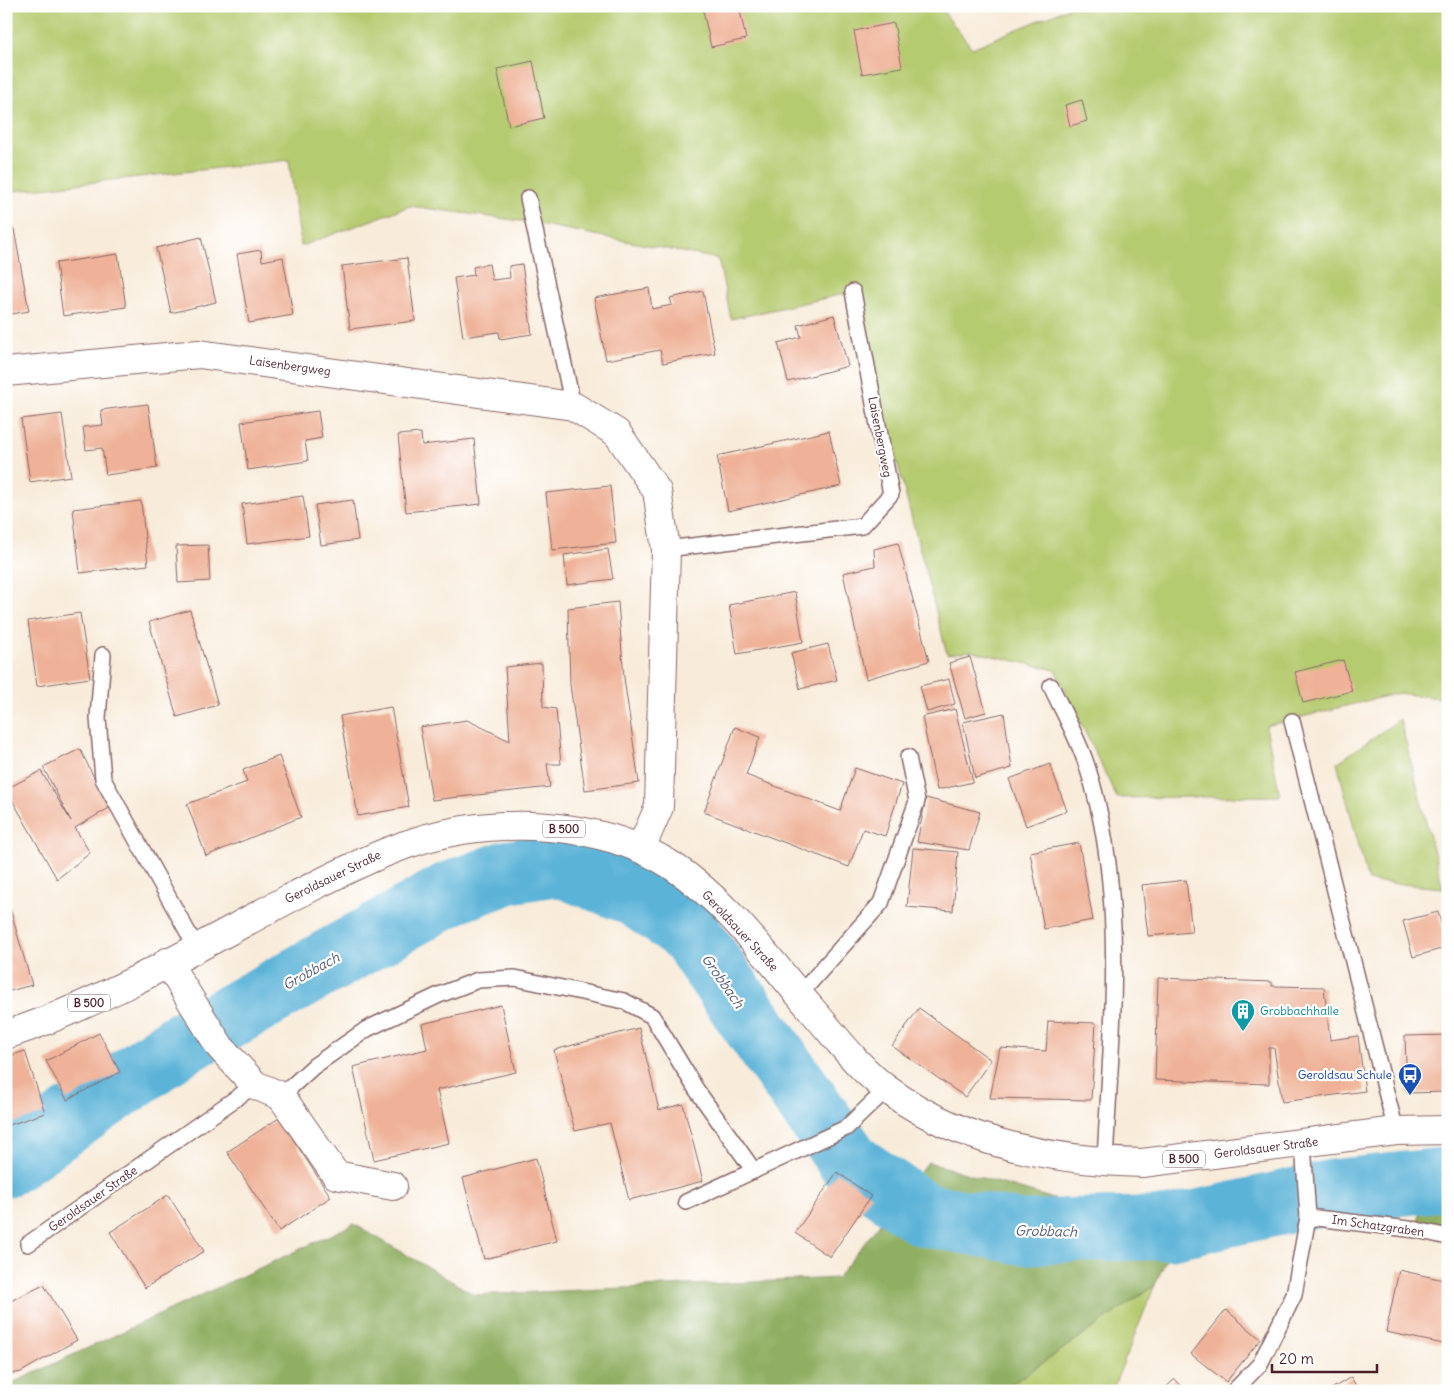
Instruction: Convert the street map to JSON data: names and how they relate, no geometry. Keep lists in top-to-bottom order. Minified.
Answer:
{"streets":{"main road":["Laisenbergweg","B 500","Geroldsauer Straße"],"lane":["Im Schatzgraben"]},"crossings":[["Laisenbergweg","Geroldsauer Straße"]],"water":["Grobbach"],"places":{"building":["Grobbachhalle"],"bus stop":["Geroldsau Schule"]},"scale_bar":"20 m"}
